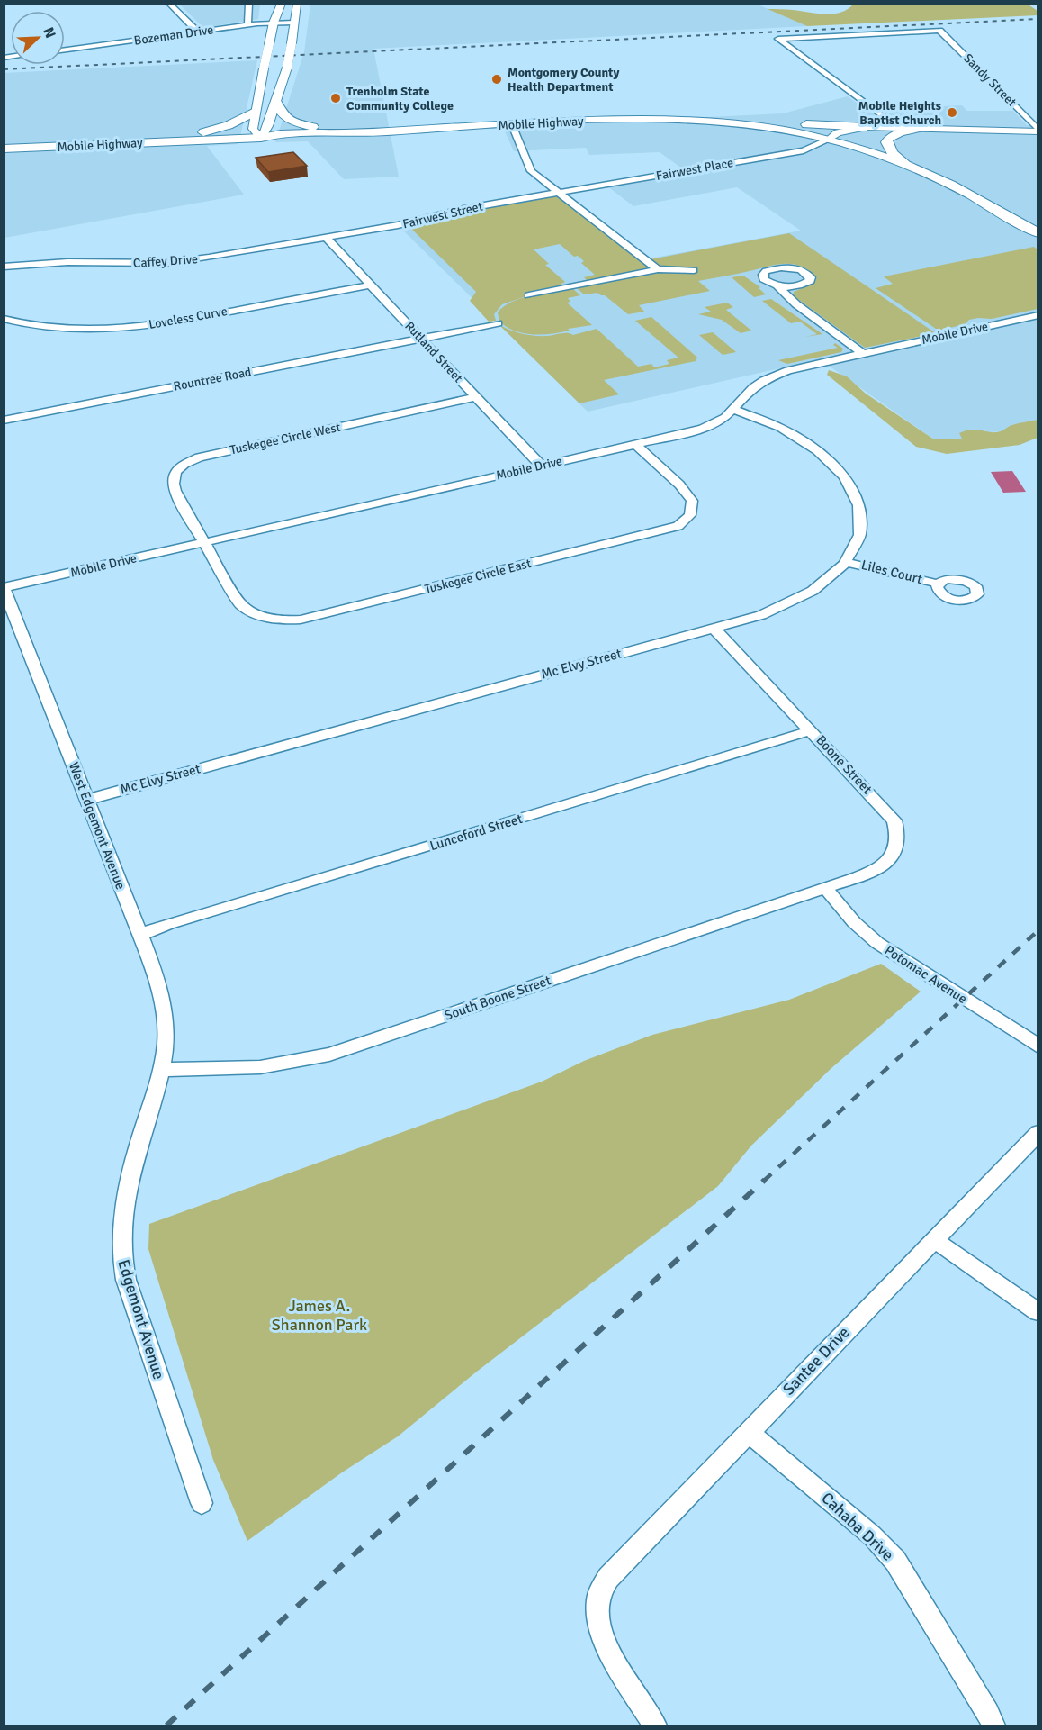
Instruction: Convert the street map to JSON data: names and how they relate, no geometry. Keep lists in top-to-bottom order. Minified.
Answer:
{"streets":{"main road":["Mobile Highway"],"street":["Bozeman Drive","Sandy Street","Fairwest Place","Fairwest Street","Caffey Drive","Loveless Curve","Mobile Drive","Rutland Street","Rountree Road","Tuskegee Circle West","Liles Court","Tuskegee Circle East","Mc Elvy Street","Boone Street","West Edgemont Avenue","Lunceford Street","Potomac Avenue","South Boone Street","Edgemont Avenue","Santee Drive","Cahaba Drive"]},"crossings":[["Fairwest Place","Fairwest Street"],["Fairwest Street","Caffey Drive"],["Fairwest Street","Rutland Street"],["Caffey Drive","Rutland Street"],["Loveless Curve","Rutland Street"],["Mobile Drive","Rutland Street"],["Mobile Drive","Tuskegee Circle West"],["Mobile Drive","Tuskegee Circle East"],["Mobile Drive","Mc Elvy Street"],["Mobile Drive","West Edgemont Avenue"],["Rutland Street","Rountree Road"],["Rutland Street","Tuskegee Circle West"],["Tuskegee Circle West","Tuskegee Circle East"],["Liles Court","Mc Elvy Street"],["Mc Elvy Street","Boone Street"],["Mc Elvy Street","West Edgemont Avenue"],["Boone Street","Lunceford Street"],["Boone Street","Potomac Avenue"],["Boone Street","South Boone Street"],["West Edgemont Avenue","Lunceford Street"],["West Edgemont Avenue","South Boone Street"],["West Edgemont Avenue","Edgemont Avenue"],["Potomac Avenue","South Boone Street"],["South Boone Street","Edgemont Avenue"],["Santee Drive","Cahaba Drive"]],"parks":["James A. Shannon Park"],"places":["Montgomery County Health Department","Trenholm State Community College","Mobile Heights Baptist Church"],"north":"top right"}
